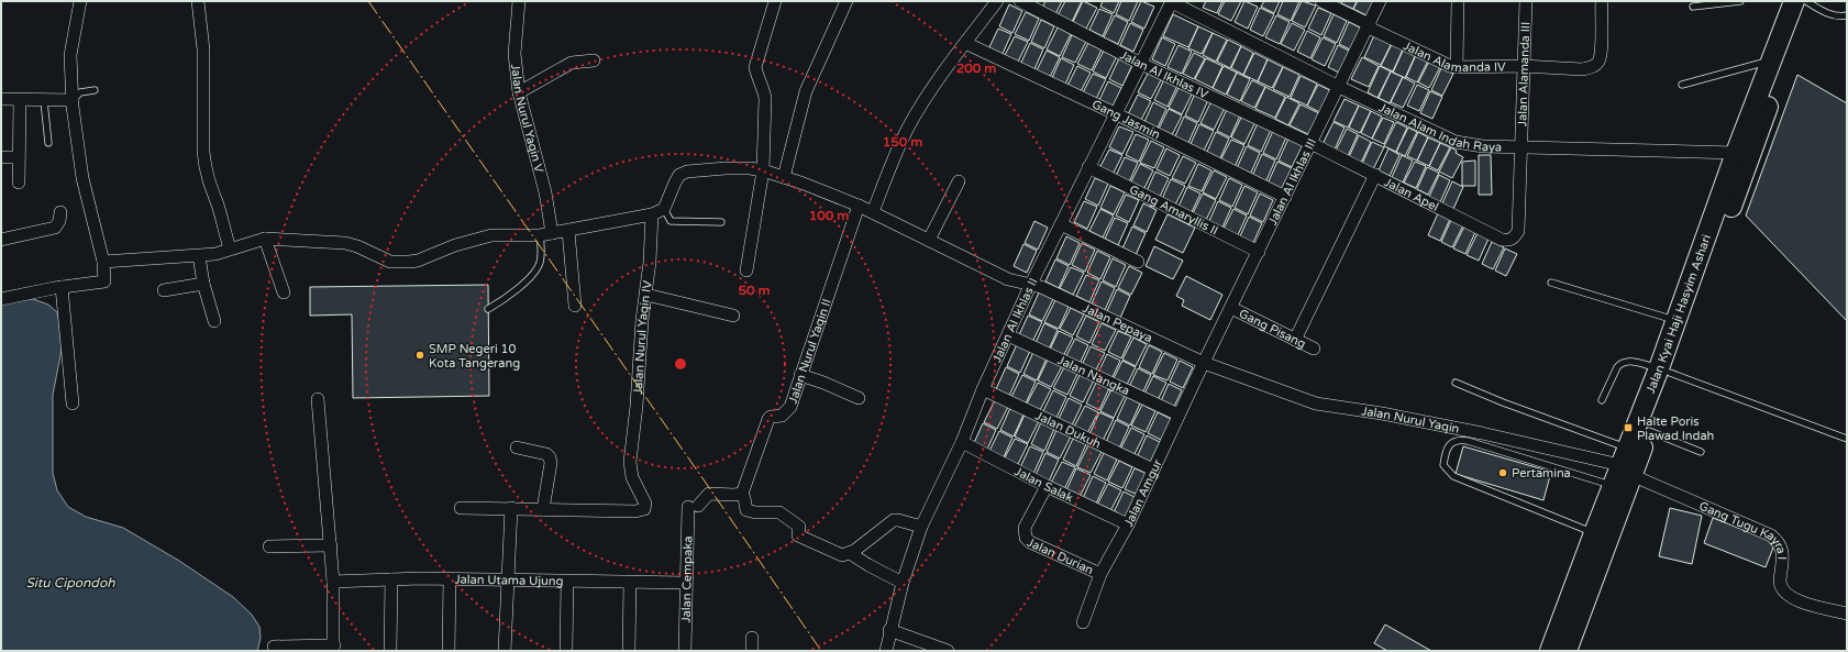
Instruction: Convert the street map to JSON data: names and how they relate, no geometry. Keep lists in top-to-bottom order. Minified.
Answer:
{"streets":{"main road":["Jalan Kyai Haji Hasyim Ashari"],"street":["Jalan Alamanda IV","Jalan Alamanda III","Jalan Al Ikhlas IV","Jalan Nurul Yaqin V","Gang Jasmin","Jalan Alam Indah Raya","Jalan Al Ikhlas III","Jalan Apel","Gang Amaryllis II","Jalan Al Ikhlas II","Jalan Pepaya","Gang Pisang","Jalan Nurul Yaqin IV","Jalan Nurul Yaqin II","Jalan Nangka","Jalan Nurul Yaqin","Jalan Dukuh","Jalan Salak","Jalan Amgur","Gang Tugu Kayra I","Jalan Durian","Jalan Cempaka","Jalan Utama Ujung"]},"crossings":[["Jalan Alamanda IV","Jalan Alamanda III"],["Jalan Alamanda IV","Jalan Al Ikhlas III"],["Jalan Alamanda III","Jalan Alam Indah Raya"],["Jalan Alamanda III","Jalan Apel"],["Jalan Al Ikhlas IV","Jalan Al Ikhlas III"],["Jalan Al Ikhlas IV","Jalan Apel"],["Jalan Al Ikhlas IV","Jalan Al Ikhlas II"],["Gang Jasmin","Jalan Al Ikhlas III"],["Gang Jasmin","Jalan Al Ikhlas II"],["Jalan Alam Indah Raya","Jalan Al Ikhlas III"],["Jalan Alam Indah Raya","Jalan Kyai Haji Hasyim Ashari"],["Jalan Alam Indah Raya","Jalan Al Ikhlas II"],["Jalan Al Ikhlas III","Jalan Apel"],["Jalan Al Ikhlas III","Gang Amaryllis II"],["Jalan Al Ikhlas III","Jalan Pepaya"],["Jalan Al Ikhlas III","Gang Pisang"],["Jalan Al Ikhlas III","Jalan Nurul Yaqin"],["Jalan Al Ikhlas III","Jalan Amgur"],["Gang Amaryllis II","Jalan Al Ikhlas II"],["Jalan Kyai Haji Hasyim Ashari","Jalan Nurul Yaqin"],["Jalan Kyai Haji Hasyim Ashari","Gang Tugu Kayra I"],["Jalan Al Ikhlas II","Jalan Pepaya"],["Jalan Al Ikhlas II","Jalan Nangka"],["Jalan Al Ikhlas II","Jalan Dukuh"],["Jalan Al Ikhlas II","Jalan Salak"],["Jalan Pepaya","Jalan Nurul Yaqin II"],["Jalan Pepaya","Jalan Nurul Yaqin"],["Jalan Pepaya","Jalan Amgur"],["Jalan Nurul Yaqin II","Jalan Cempaka"],["Jalan Nangka","Jalan Amgur"],["Jalan Nurul Yaqin","Jalan Amgur"],["Jalan Nurul Yaqin","Gang Tugu Kayra I"],["Jalan Dukuh","Jalan Amgur"],["Jalan Salak","Jalan Amgur"],["Jalan Salak","Jalan Durian"],["Jalan Amgur","Jalan Durian"],["Jalan Cempaka","Jalan Utama Ujung"]],"water":["Situ Cipondoh"],"places":{"other":["SMP Negeri 10 Kota Tangerang","Pertamina"],"transit":["Halte Poris Plawad Indah"]},"rings":["200 m","150 m","100 m","50 m"]}
